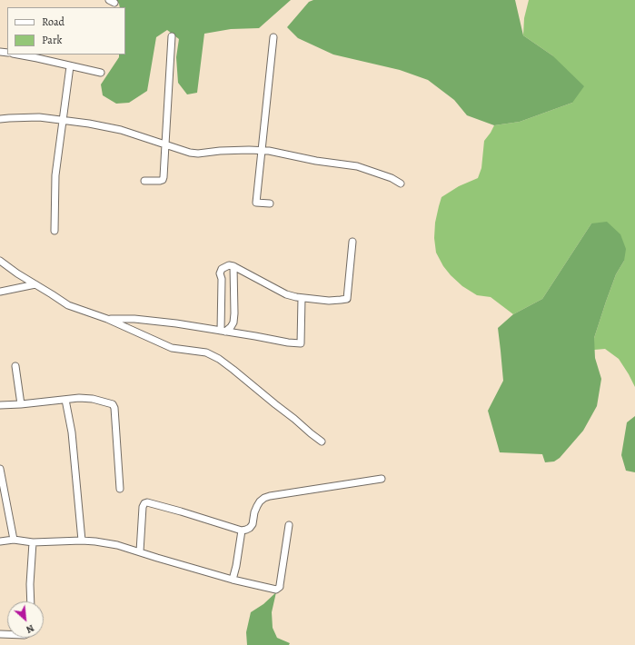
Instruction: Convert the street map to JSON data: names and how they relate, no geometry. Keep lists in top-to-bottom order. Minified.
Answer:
{"legend":["Road","Park"],"north":"bottom right"}
